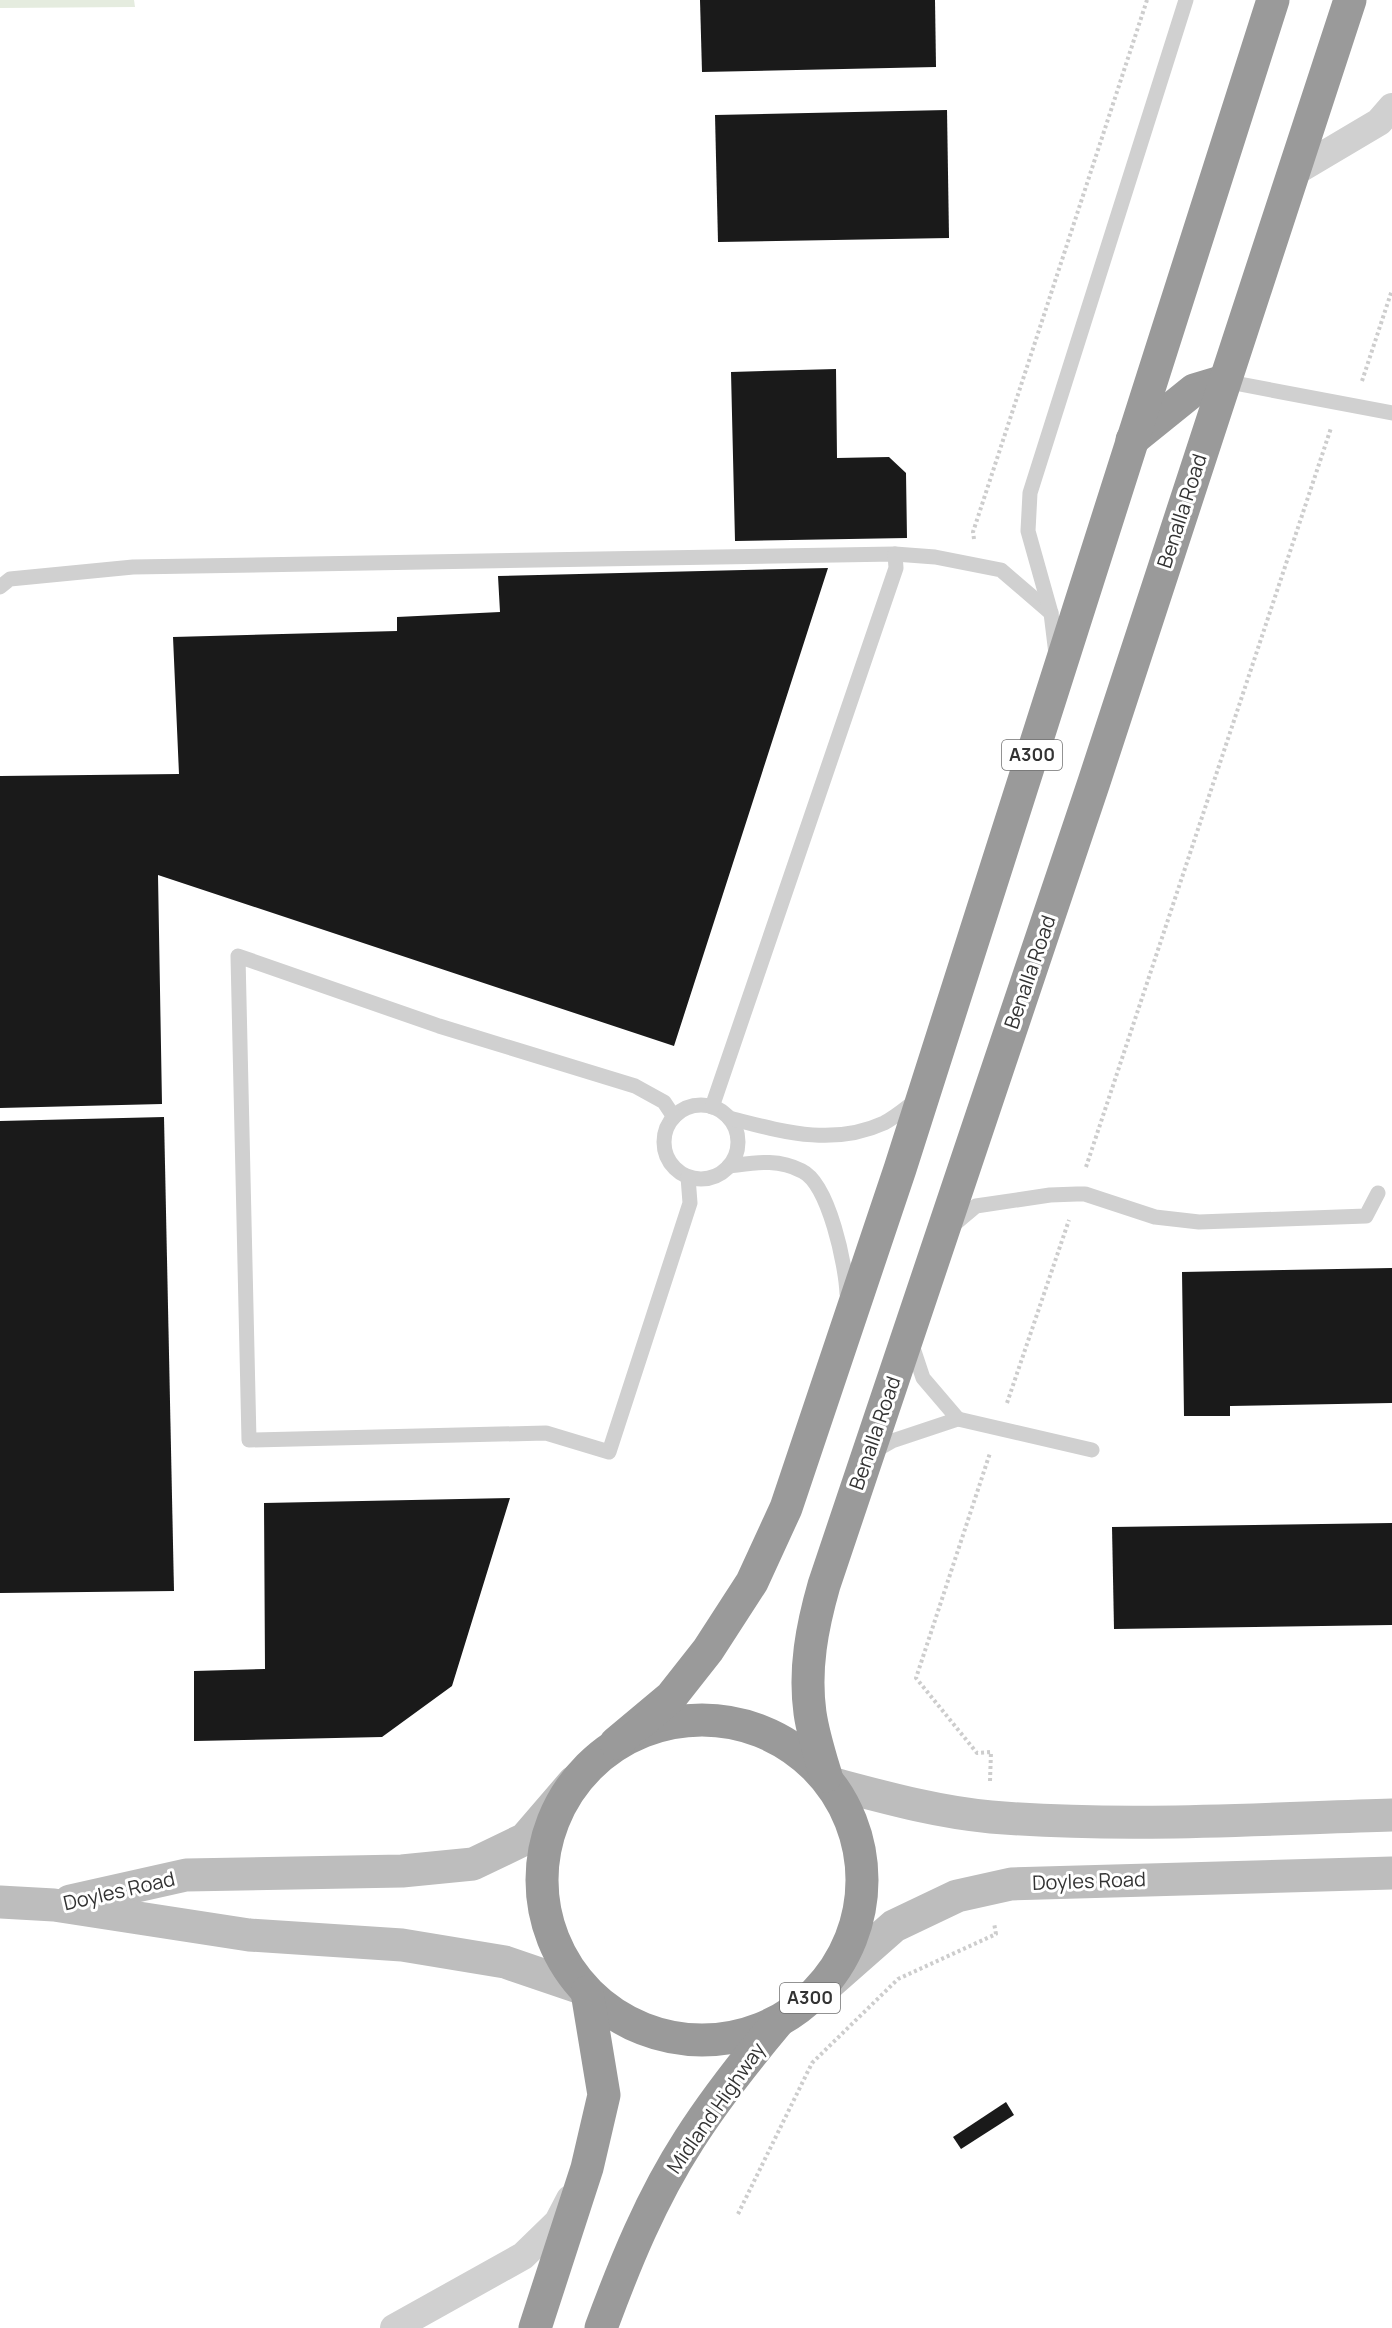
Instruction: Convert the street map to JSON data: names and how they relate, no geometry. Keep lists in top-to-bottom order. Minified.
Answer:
{"streets":{"highway":["Benalla Road","A300","Midland Highway"],"main road":["Doyles Road"]},"crossings":[["Benalla Road","A300"],["A300","Doyles Road"],["A300","Midland Highway"]]}
